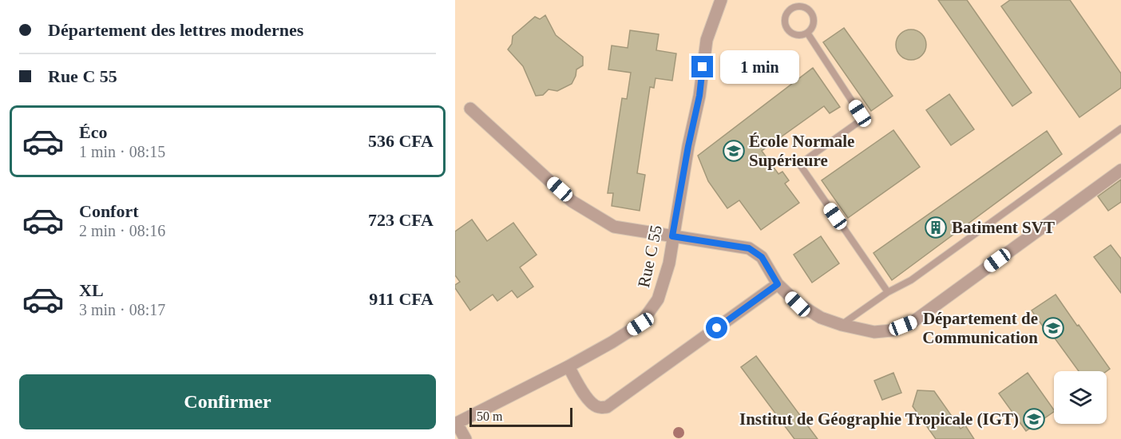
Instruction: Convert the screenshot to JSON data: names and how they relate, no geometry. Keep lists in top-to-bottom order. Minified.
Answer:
{"streets":{"street":["Rue C 55"]},"places":{"school or university":["École Normale Supérieure","Département de Communication","Institut de Géographie Tropicale (IGT)"],"building":["Batiment SVT"]},"scale_bar":"50 m","page":{"banner":["Département des lettres modernes","Rue C 55"],"bubble":"1 min","list":[{"name":"Éco","note":"1 min · 08:15","value":"536 CFA"},{"name":"Confort","note":"2 min · 08:16","value":"723 CFA"},{"name":"XL","note":"3 min · 08:17","value":"911 CFA"}],"buttons":"Confirmer","scale":"50 m"}}
